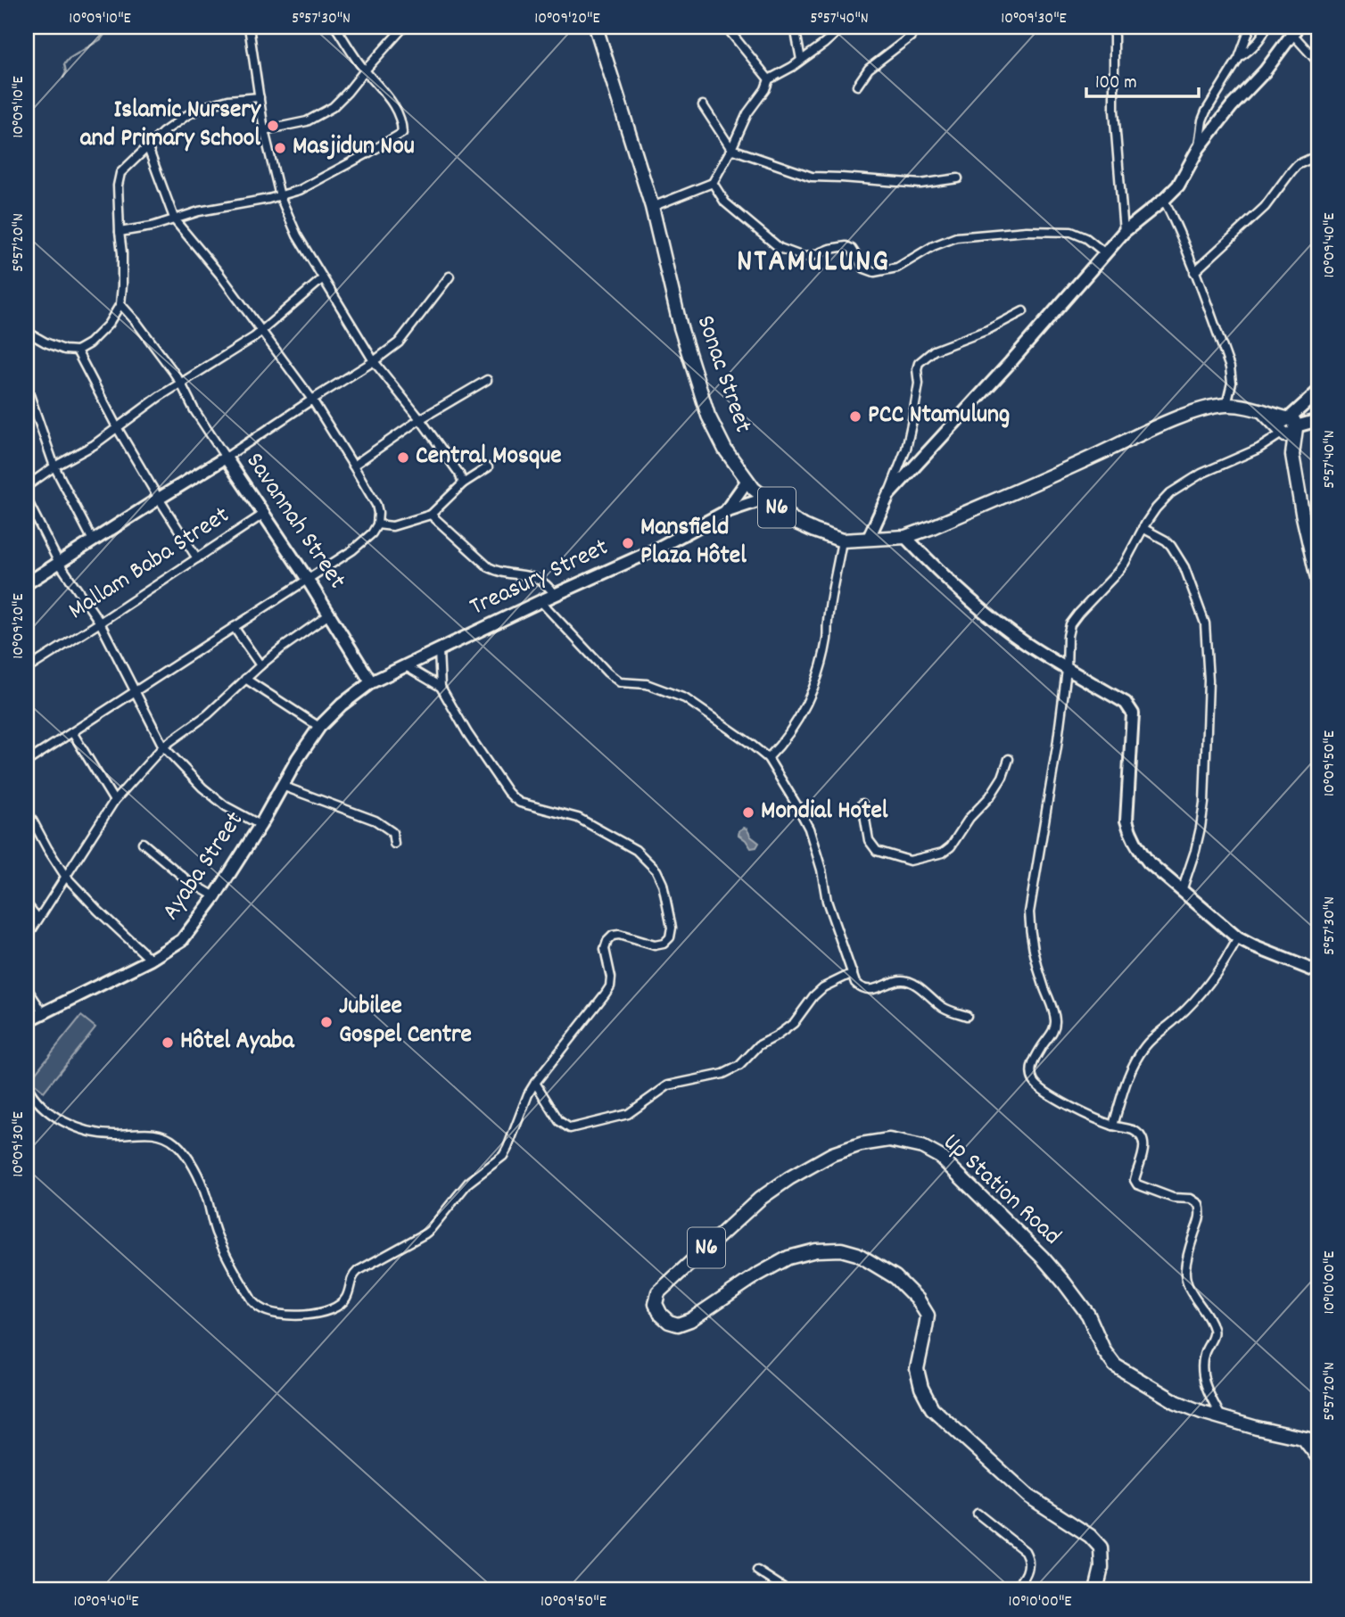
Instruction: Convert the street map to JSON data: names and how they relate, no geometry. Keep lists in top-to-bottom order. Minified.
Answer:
{"streets":{"highway":["Sonac Street","N6","Up Station Road"],"street":["Savannah Street","Mallam Baba Street","Treasury Street","Ayaba Street"]},"crossings":[["Sonac Street","Treasury Street"],["Savannah Street","Mallam Baba Street"],["Savannah Street","Treasury Street"],["Savannah Street","Ayaba Street"],["Treasury Street","Ayaba Street"]],"districts":["NTAMULUNG"],"places":["Islamic Nursery and Primary School","Masjidun Nou","PCC Ntamulung","Central Mosque","Mansfield Plaza Hôtel","Mondial Hotel","Jubilee Gospel Centre","Hôtel Ayaba"],"scale_bar":"100 m","coordinates":["10°09'10\"E","5°57'30\"N","10°09'20\"E","5°57'40\"N","10°09'30\"E","5°57'20\"N","10°09'40\"E","10°09'50\"E","10°10'00\"E"]}
